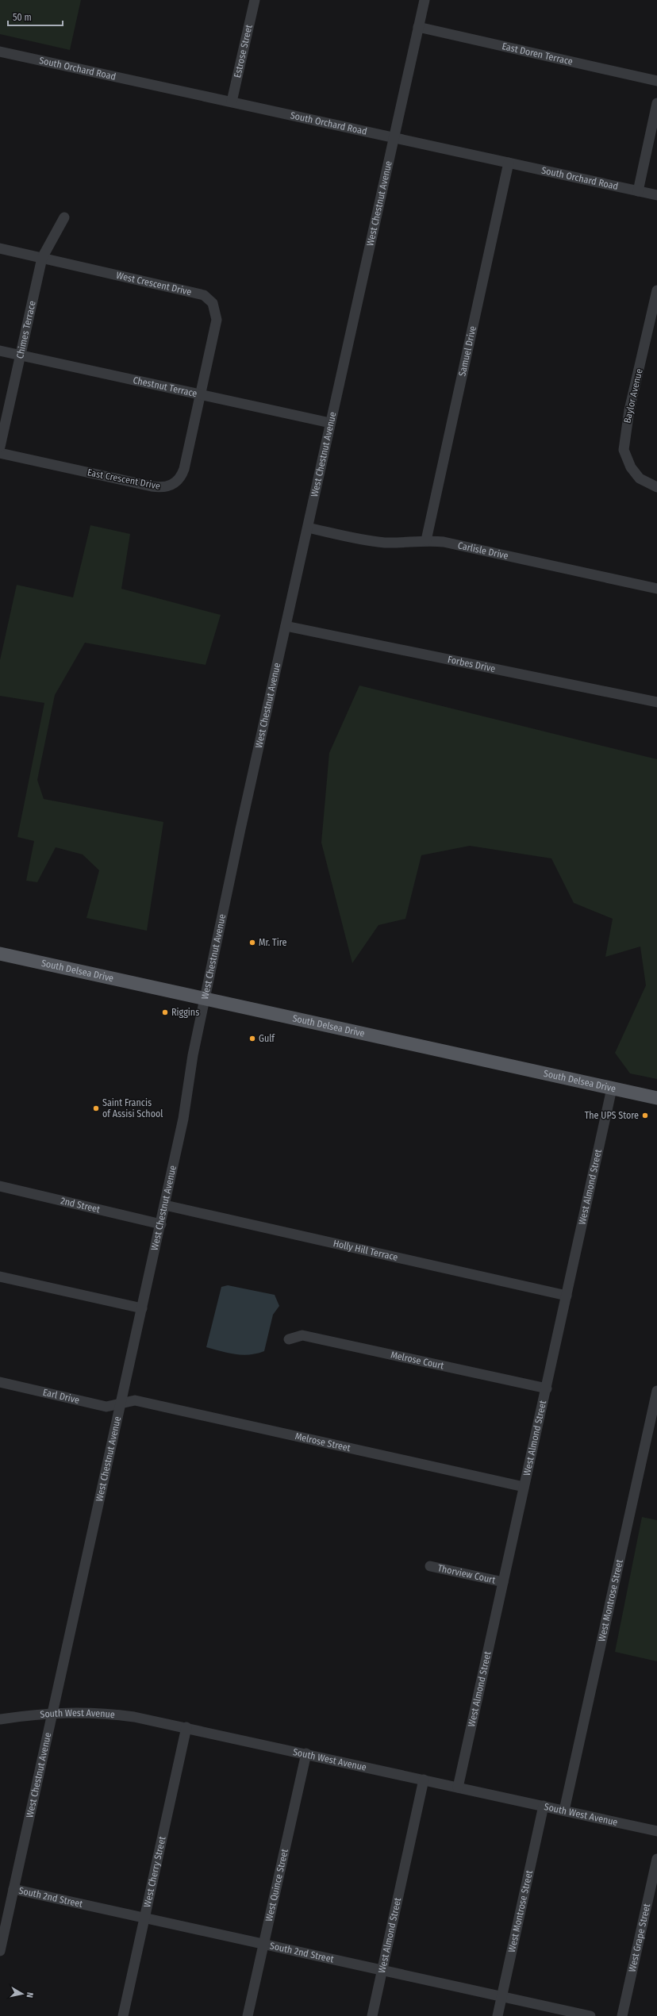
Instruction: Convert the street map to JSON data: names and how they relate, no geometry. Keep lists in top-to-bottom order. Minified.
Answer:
{"streets":{"main road":["South Delsea Drive"],"street":["Estrose Street","East Doren Terrace","South Orchard Road","West Chestnut Avenue","West Crescent Drive","Chimes Terrace","Samuel Drive","Chestnut Terrace","Baylor Avenue","East Crescent Drive","Carlisle Drive","Forbes Drive","West Almond Street","2nd Street","Holly Hill Terrace","Melrose Court","Earl Drive","Melrose Street","Thorview Court","West Montrose Street","South West Avenue","West Cherry Street","West Quince Street","South 2nd Street","West Grape Street"]},"crossings":[["Estrose Street","South Orchard Road"],["East Doren Terrace","West Chestnut Avenue"],["South Orchard Road","West Chestnut Avenue"],["South Orchard Road","Samuel Drive"],["West Chestnut Avenue","Chestnut Terrace"],["West Chestnut Avenue","Carlisle Drive"],["West Chestnut Avenue","Forbes Drive"],["West Chestnut Avenue","South Delsea Drive"],["West Chestnut Avenue","2nd Street"],["West Chestnut Avenue","Holly Hill Terrace"],["West Chestnut Avenue","Earl Drive"],["West Chestnut Avenue","Melrose Street"],["West Chestnut Avenue","South West Avenue"],["West Chestnut Avenue","South 2nd Street"],["West Crescent Drive","Chimes Terrace"],["West Crescent Drive","Chestnut Terrace"],["West Crescent Drive","East Crescent Drive"],["Chimes Terrace","Chestnut Terrace"],["Samuel Drive","Carlisle Drive"],["Chestnut Terrace","East Crescent Drive"],["South Delsea Drive","West Almond Street"],["West Almond Street","Holly Hill Terrace"],["West Almond Street","Melrose Court"],["West Almond Street","Melrose Street"],["West Almond Street","Thorview Court"],["West Almond Street","South West Avenue"],["West Almond Street","South 2nd Street"],["Earl Drive","Melrose Street"],["West Montrose Street","South West Avenue"],["West Montrose Street","South 2nd Street"],["South West Avenue","West Cherry Street"],["South West Avenue","West Quince Street"],["West Cherry Street","South 2nd Street"],["West Quince Street","South 2nd Street"]],"places":["Mr. Tire","Riggins","Gulf","Saint Francis of Assisi School","The UPS Store"],"scale_bar":"50 m","north":"right"}
